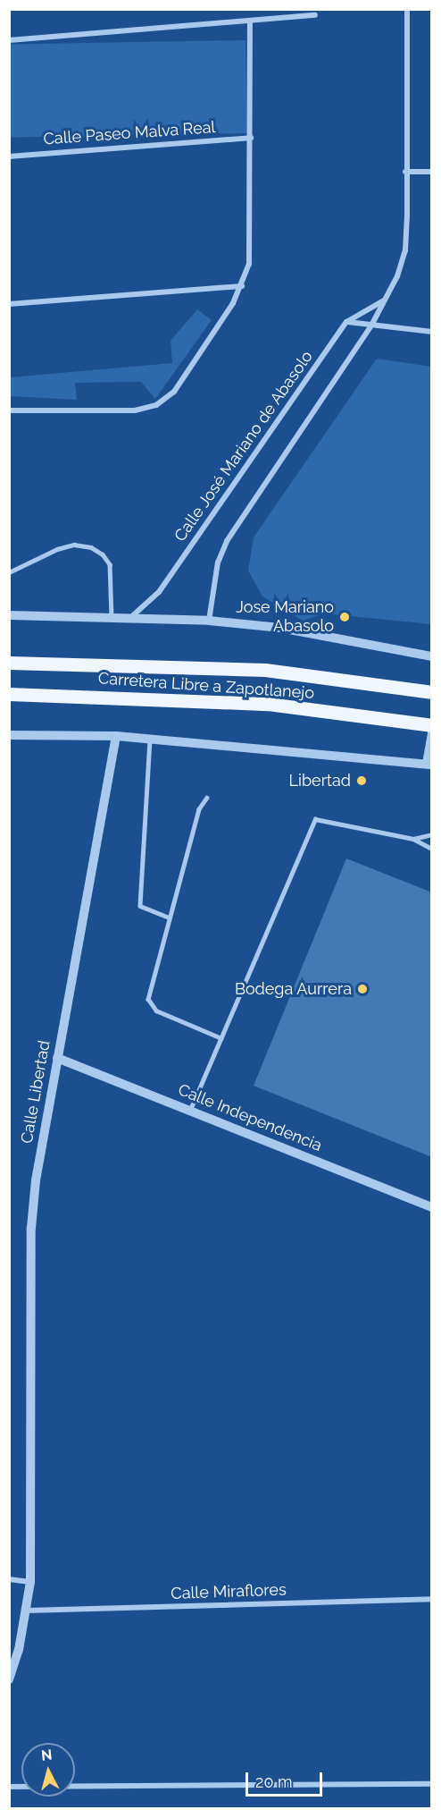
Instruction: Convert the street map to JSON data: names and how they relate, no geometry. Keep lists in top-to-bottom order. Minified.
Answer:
{"streets":{"main road":["Carretera Libre a Zapotlanejo"],"street":["Calle Paseo Malva Real","Calle José Mariano de Abasolo","Calle Libertad","Calle Independencia","Calle Miraflores"]},"crossings":[["Calle Libertad","Calle Independencia"],["Calle Libertad","Calle Miraflores"]],"places":["Jose Mariano Abasolo","Libertad","Bodega Aurrera"],"scale_bar":"20 m","north":"top"}
